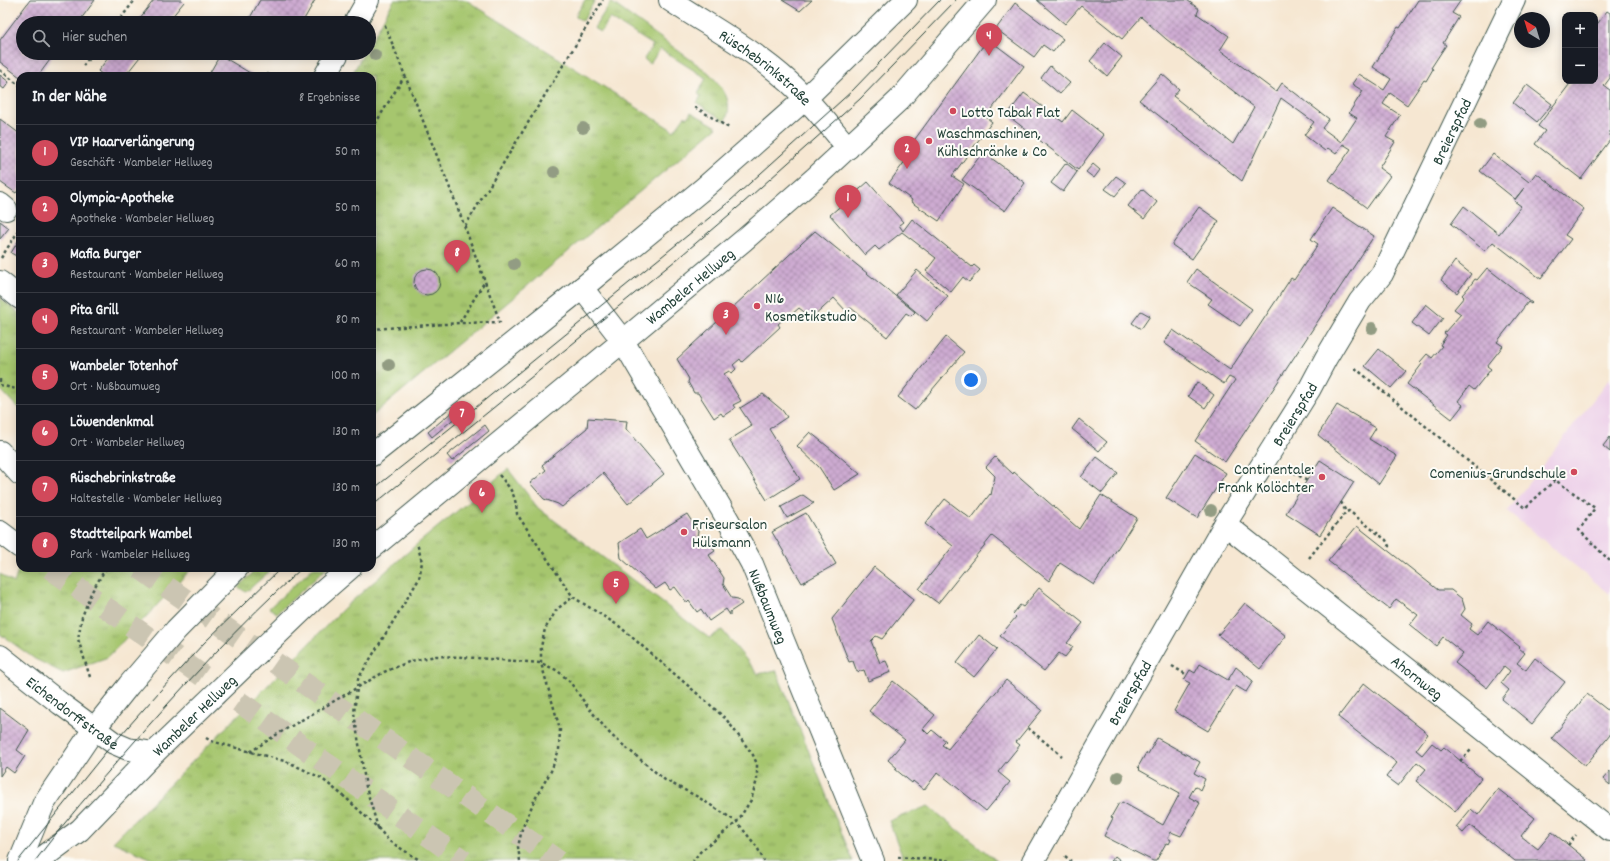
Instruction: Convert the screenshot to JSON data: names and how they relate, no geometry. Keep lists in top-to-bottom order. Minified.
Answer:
{"streets":{"main road":["Rüschebrinkstraße","Breierspfad","Wambeler Hellweg","Nußbaumweg","Ahornweg","Eichendorffstraße"]},"crossings":[["Rüschebrinkstraße","Wambeler Hellweg"],["Breierspfad","Ahornweg"],["Wambeler Hellweg","Nußbaumweg"],["Wambeler Hellweg","Eichendorffstraße"]],"places":["Lotto Tabak Flat","Waschmaschinen, Kühlschränke & Co","N16 Kosmetikstudio","Comenius-Grundschule","Continentale: Frank Kolöchter","Friseursalon Hülsmann"],"north":"top left","page":{"map_buttons":["+","−"],"search":"Hier suchen","pins":["4","2","1","8","3","7","6","5"],"heading":["In der Nähe","8 Ergebnisse"],"list":[{"mark":"1","name":"VIP Haarverlängerung","note":"Geschäft · Wambeler Hellweg","value":"50 m"},{"mark":"2","name":"Olympia-Apotheke","note":"Apotheke · Wambeler Hellweg","value":"50 m"},{"mark":"3","name":"Mafia Burger","note":"Restaurant · Wambeler Hellweg","value":"60 m"},{"mark":"4","name":"Pita Grill","note":"Restaurant · Wambeler Hellweg","value":"80 m"},{"mark":"5","name":"Wambeler Totenhof","note":"Ort · Nußbaumweg","value":"100 m"},{"mark":"6","name":"Löwendenkmal","note":"Ort · Wambeler Hellweg","value":"130 m"},{"mark":"7","name":"Rüschebrinkstraße","note":"Haltestelle · Wambeler Hellweg","value":"130 m"},{"mark":"8","name":"Stadtteilpark Wambel","note":"Park · Wambeler Hellweg","value":"130 m"}]}}
